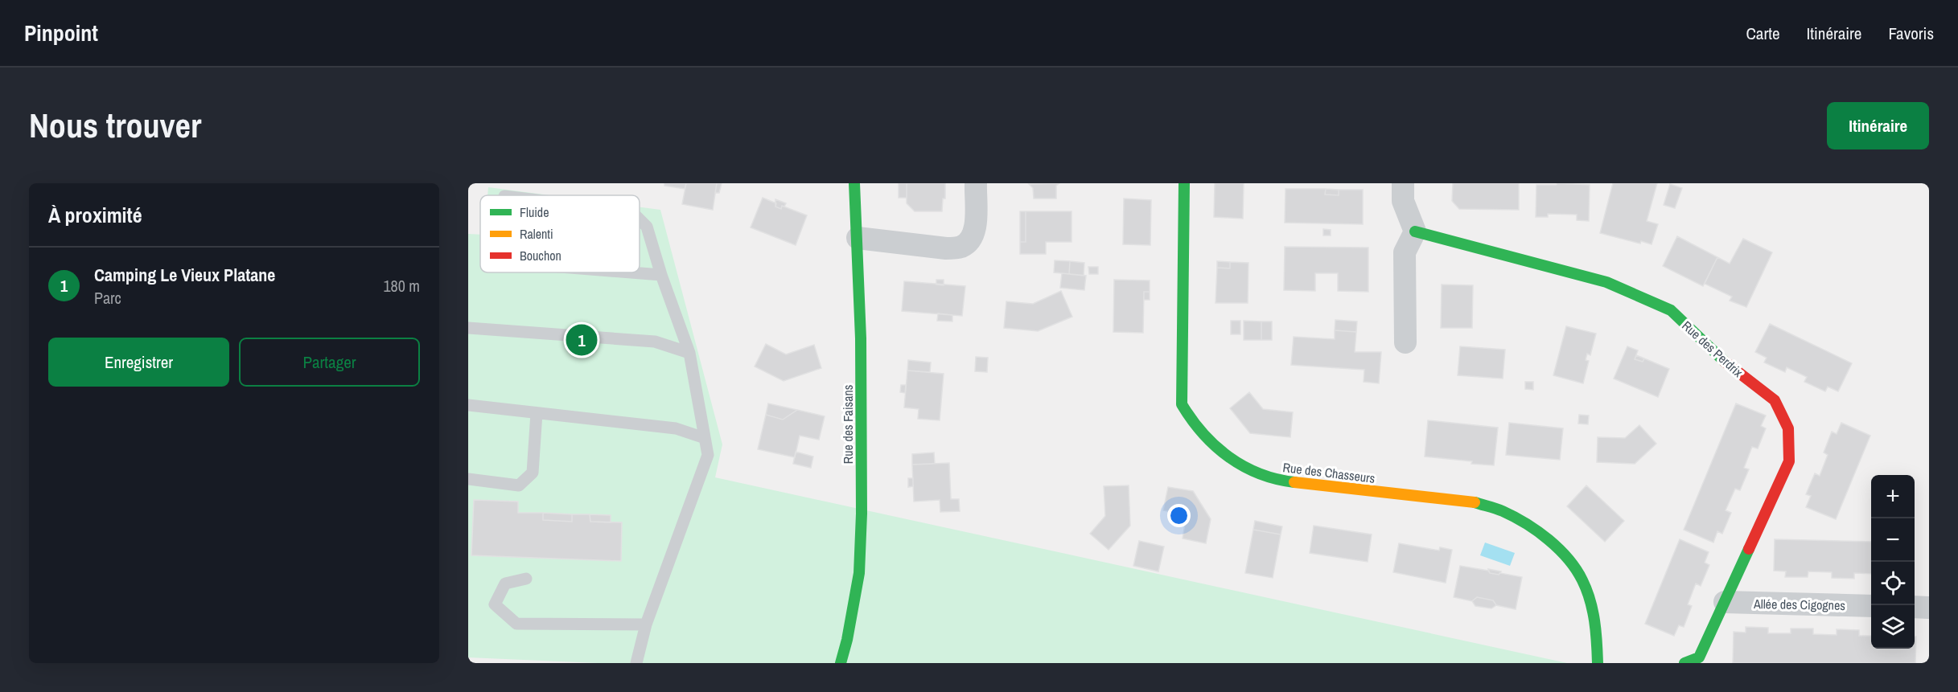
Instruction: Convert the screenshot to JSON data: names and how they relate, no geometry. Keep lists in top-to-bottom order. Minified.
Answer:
{"streets":{"street":["Rue des Perdrix","Rue des Faisans","Rue des Chasseurs","Allée des Cigognes"]},"crossings":[["Rue des Perdrix","Allée des Cigognes"]],"legend":["Fluide","Ralenti","Bouchon"],"page":{"header":"Pinpoint","nav":["Carte","Itinéraire","Favoris"],"buttons":["Itinéraire",["Enregistrer","Partager"]],"title":"Nous trouver","heading":"À proximité","list":[{"mark":"1","name":"Camping Le Vieux Platane","note":"Parc","value":"180 m"}],"pins":"1","map_buttons":["+","−"]}}
